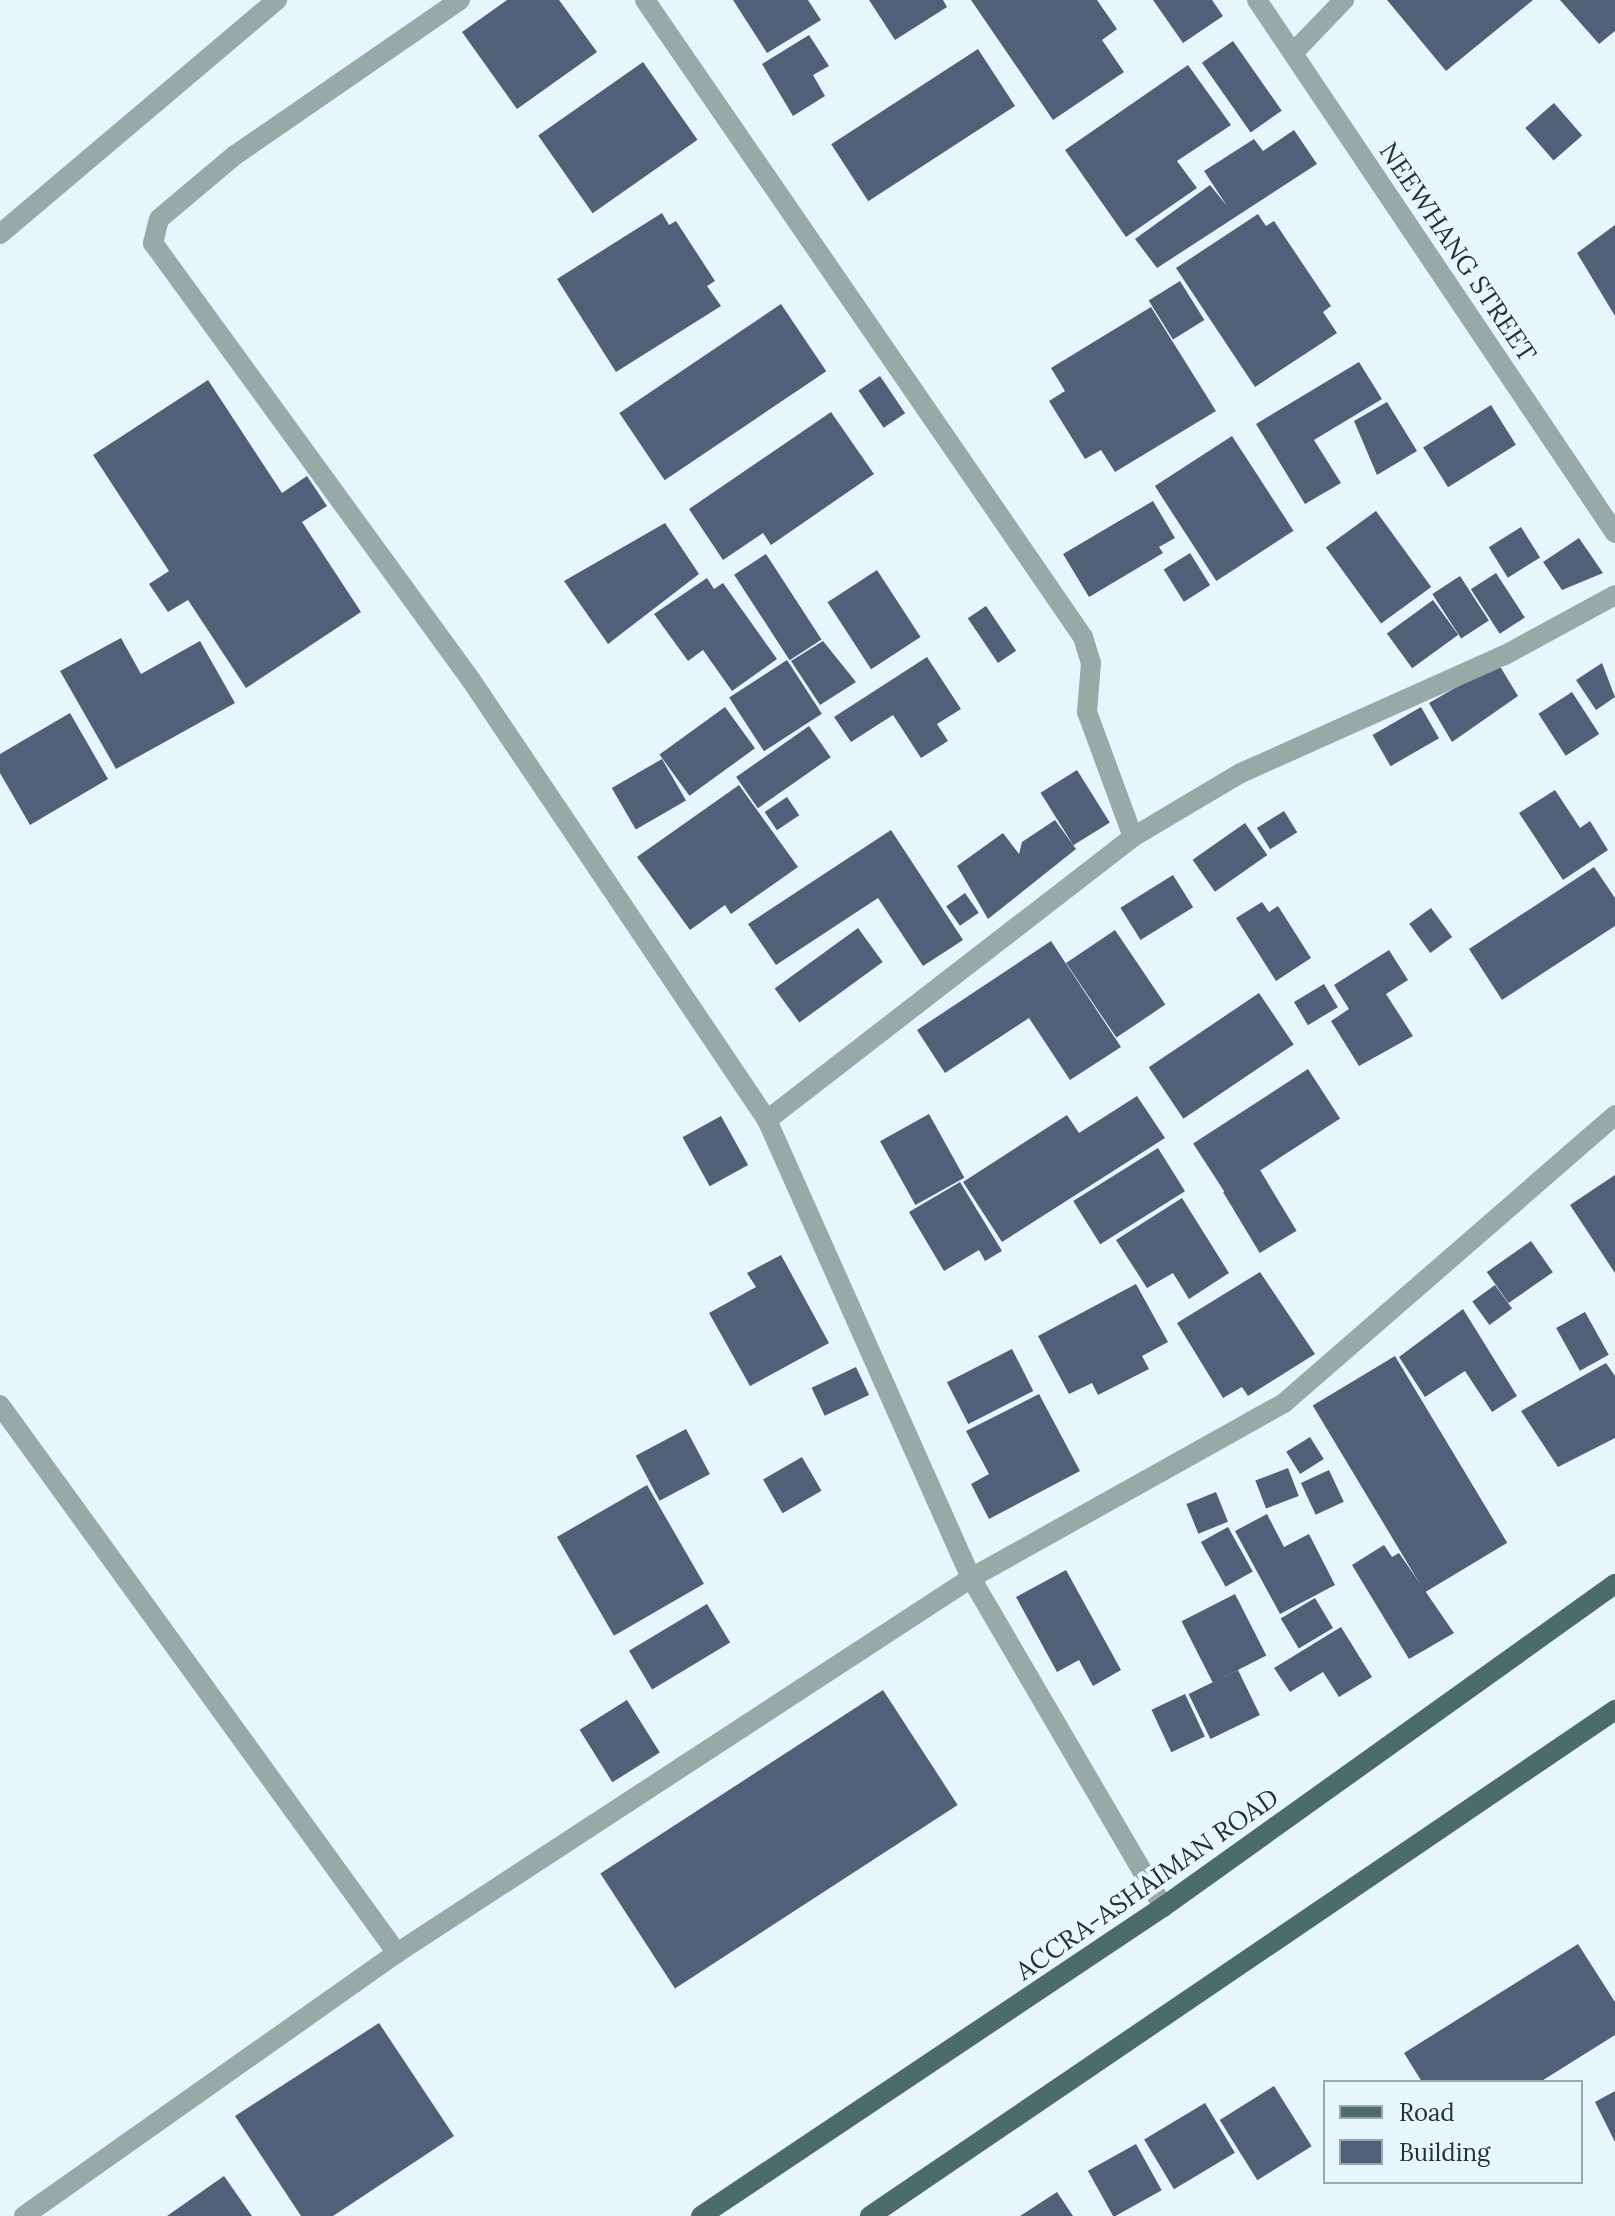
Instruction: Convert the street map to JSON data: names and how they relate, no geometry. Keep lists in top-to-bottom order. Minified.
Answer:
{"streets":{"main road":["ACCRA-ASHAIMAN ROAD"],"street":["NEEWHANG STREET"]},"legend":["Road","Building"]}
